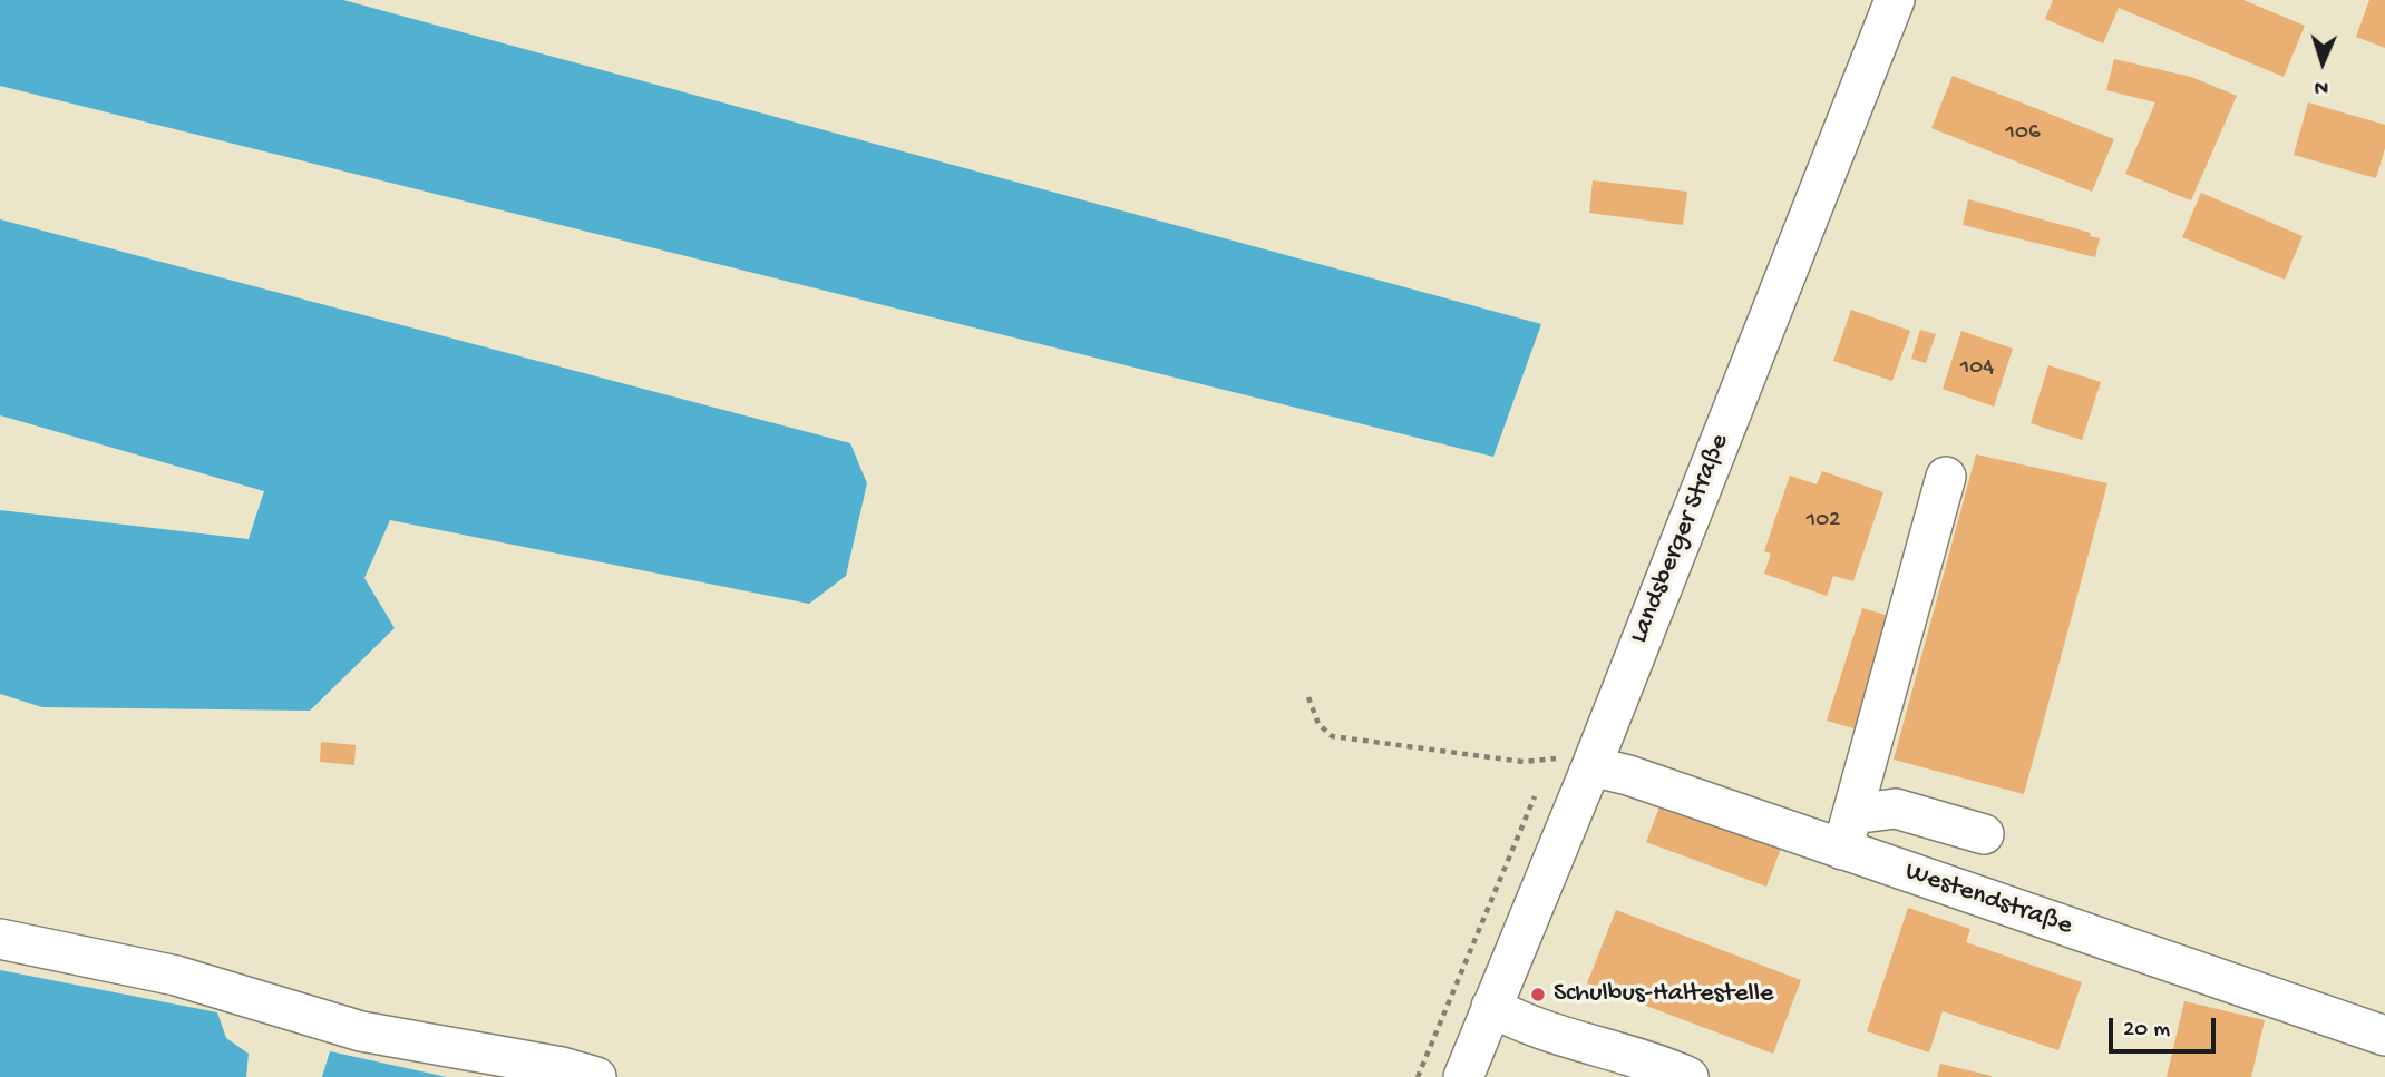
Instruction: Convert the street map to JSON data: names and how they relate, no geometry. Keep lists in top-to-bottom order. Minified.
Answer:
{"streets":{"street":["Landsberger Straße","Westendstraße"]},"crossings":[["Landsberger Straße","Westendstraße"]],"places":["Schulbus-Haltestelle"],"house_numbers":["106","104","102"],"scale_bar":"20 m","north":"bottom"}
